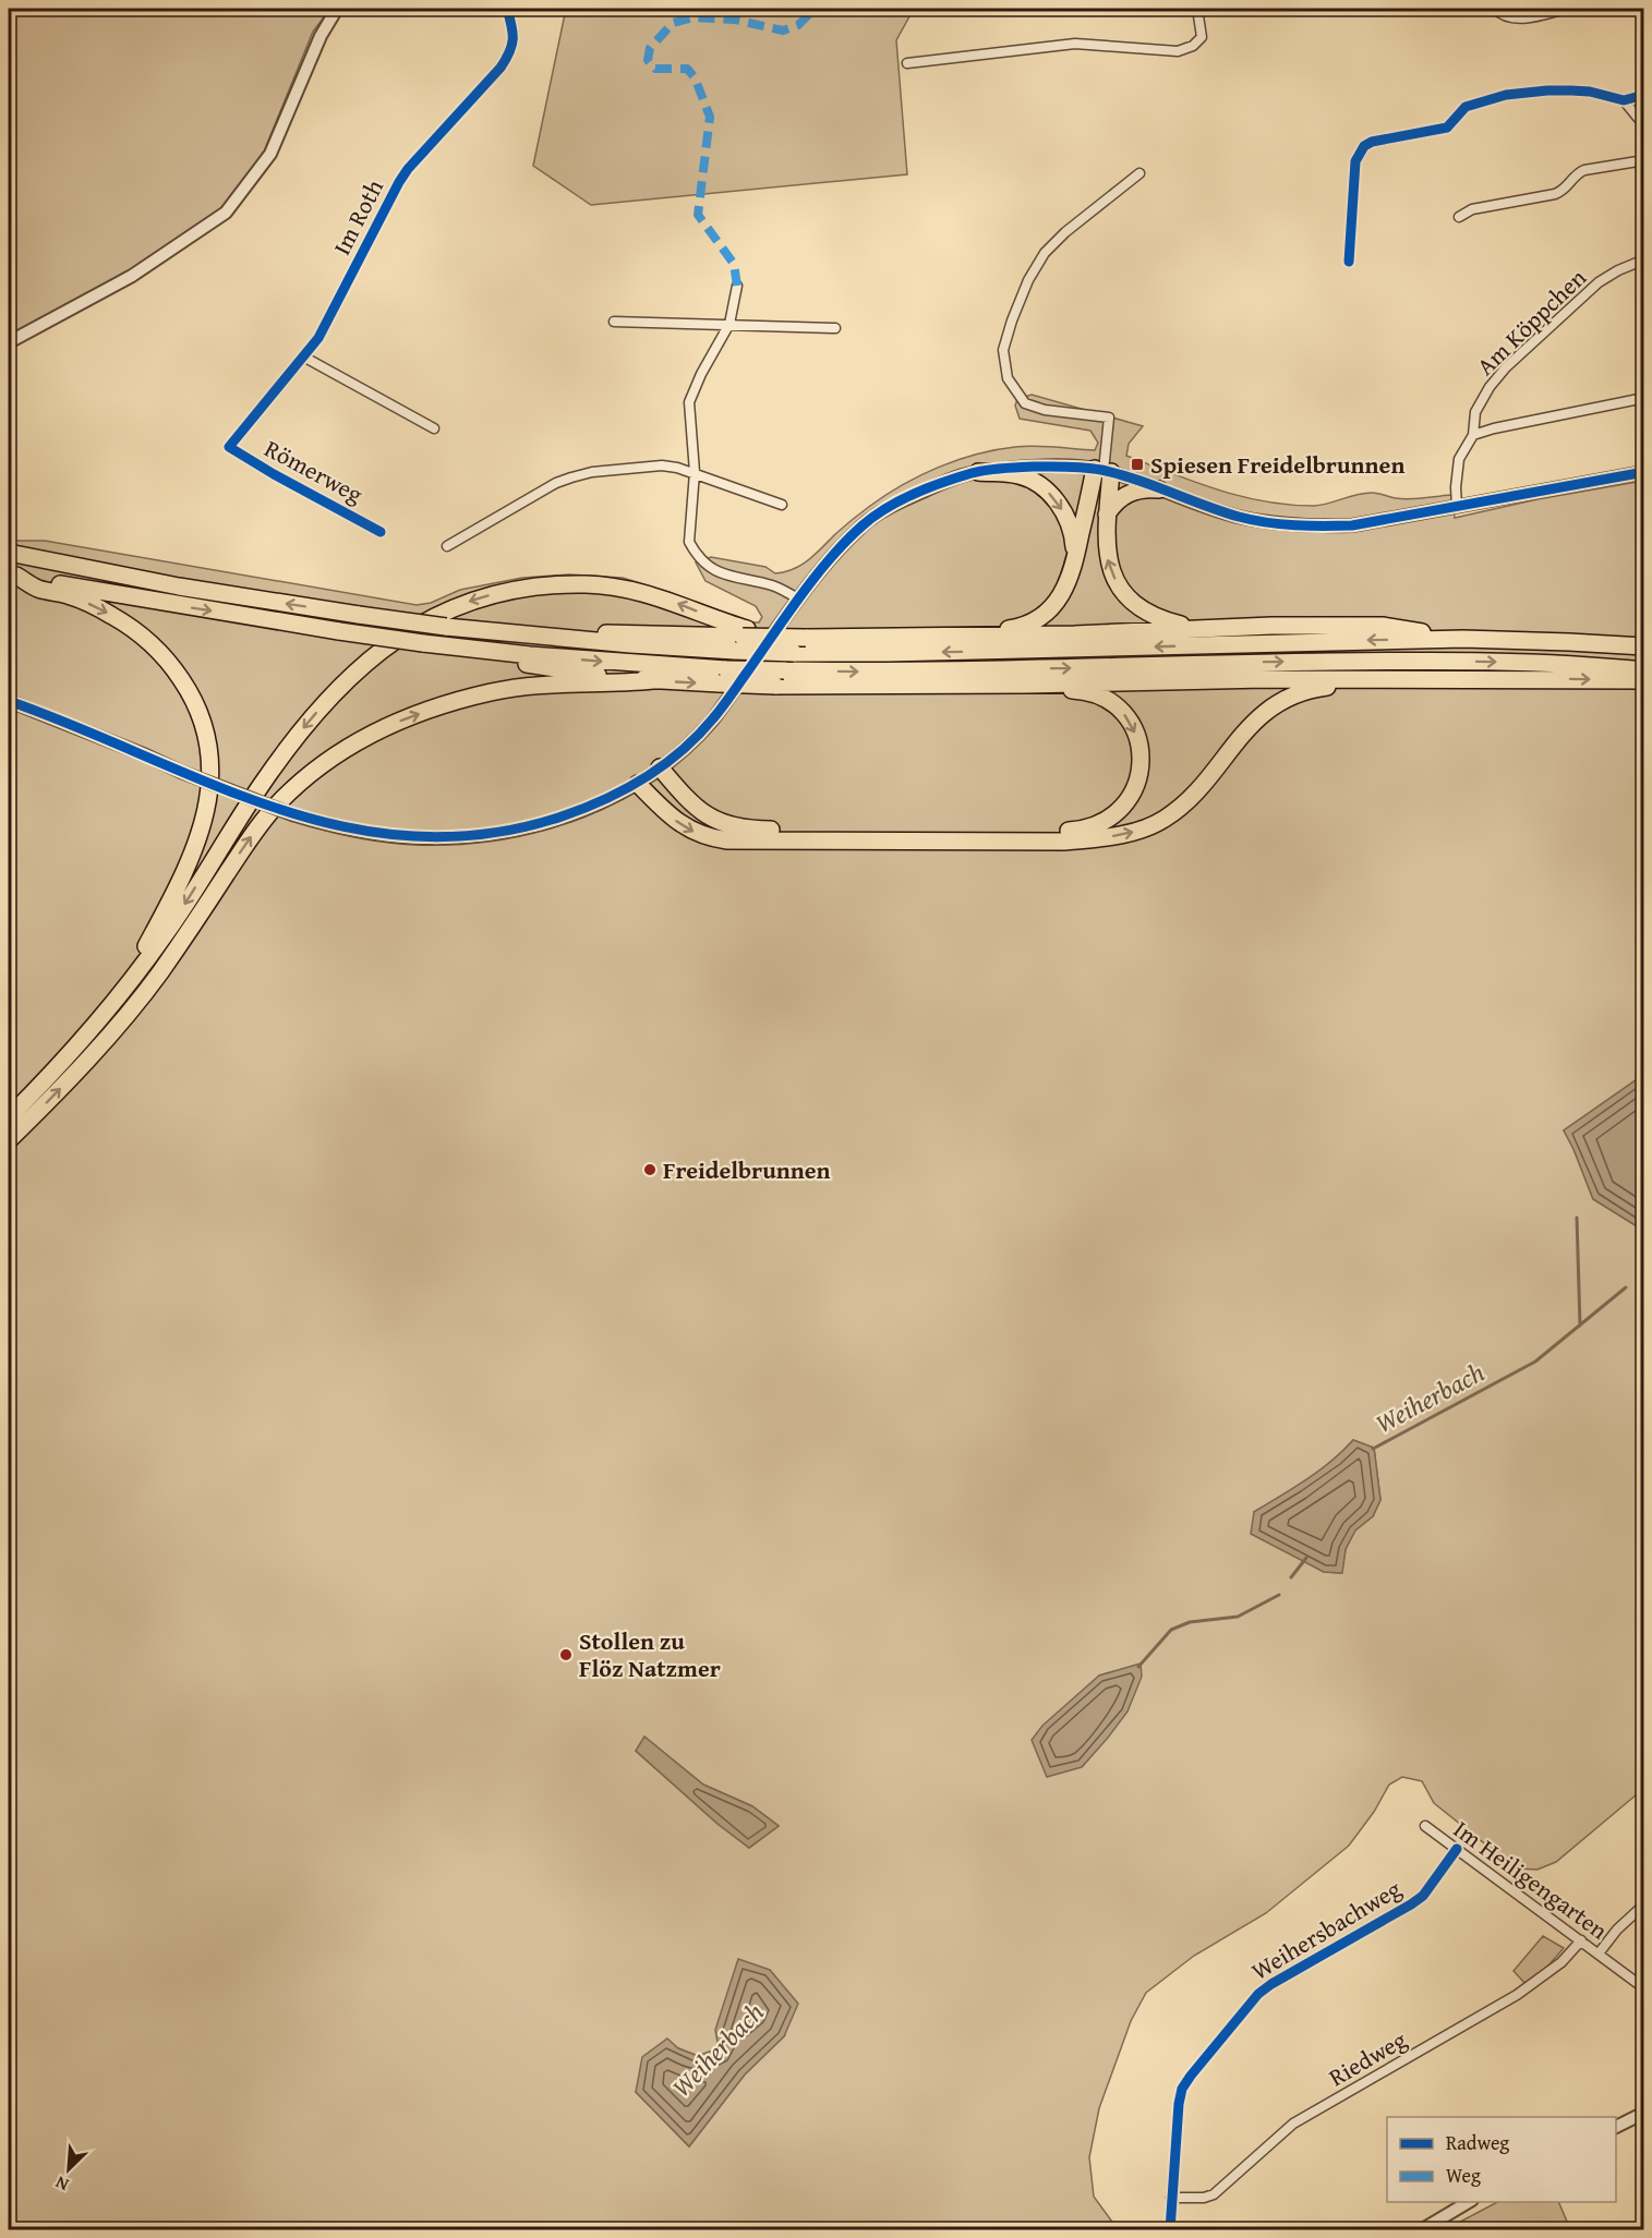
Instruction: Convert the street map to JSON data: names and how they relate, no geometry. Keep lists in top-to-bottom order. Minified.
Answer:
{"streets":{"street":["Im Roth","Am Köppchen","Römerweg","Im Heiligengarten","Weihersbachweg","Riedweg"]},"crossings":[["Im Roth","Römerweg"],["Im Heiligengarten","Weihersbachweg"],["Im Heiligengarten","Riedweg"],["Weihersbachweg","Riedweg"]],"water":["Weiherbach"],"places":{"transit":["Spiesen Freidelbrunnen"],"other":["Freidelbrunnen","Stollen zu Flöz Natzmer"]},"legend":["Radweg","Weg"],"north":"bottom left"}
